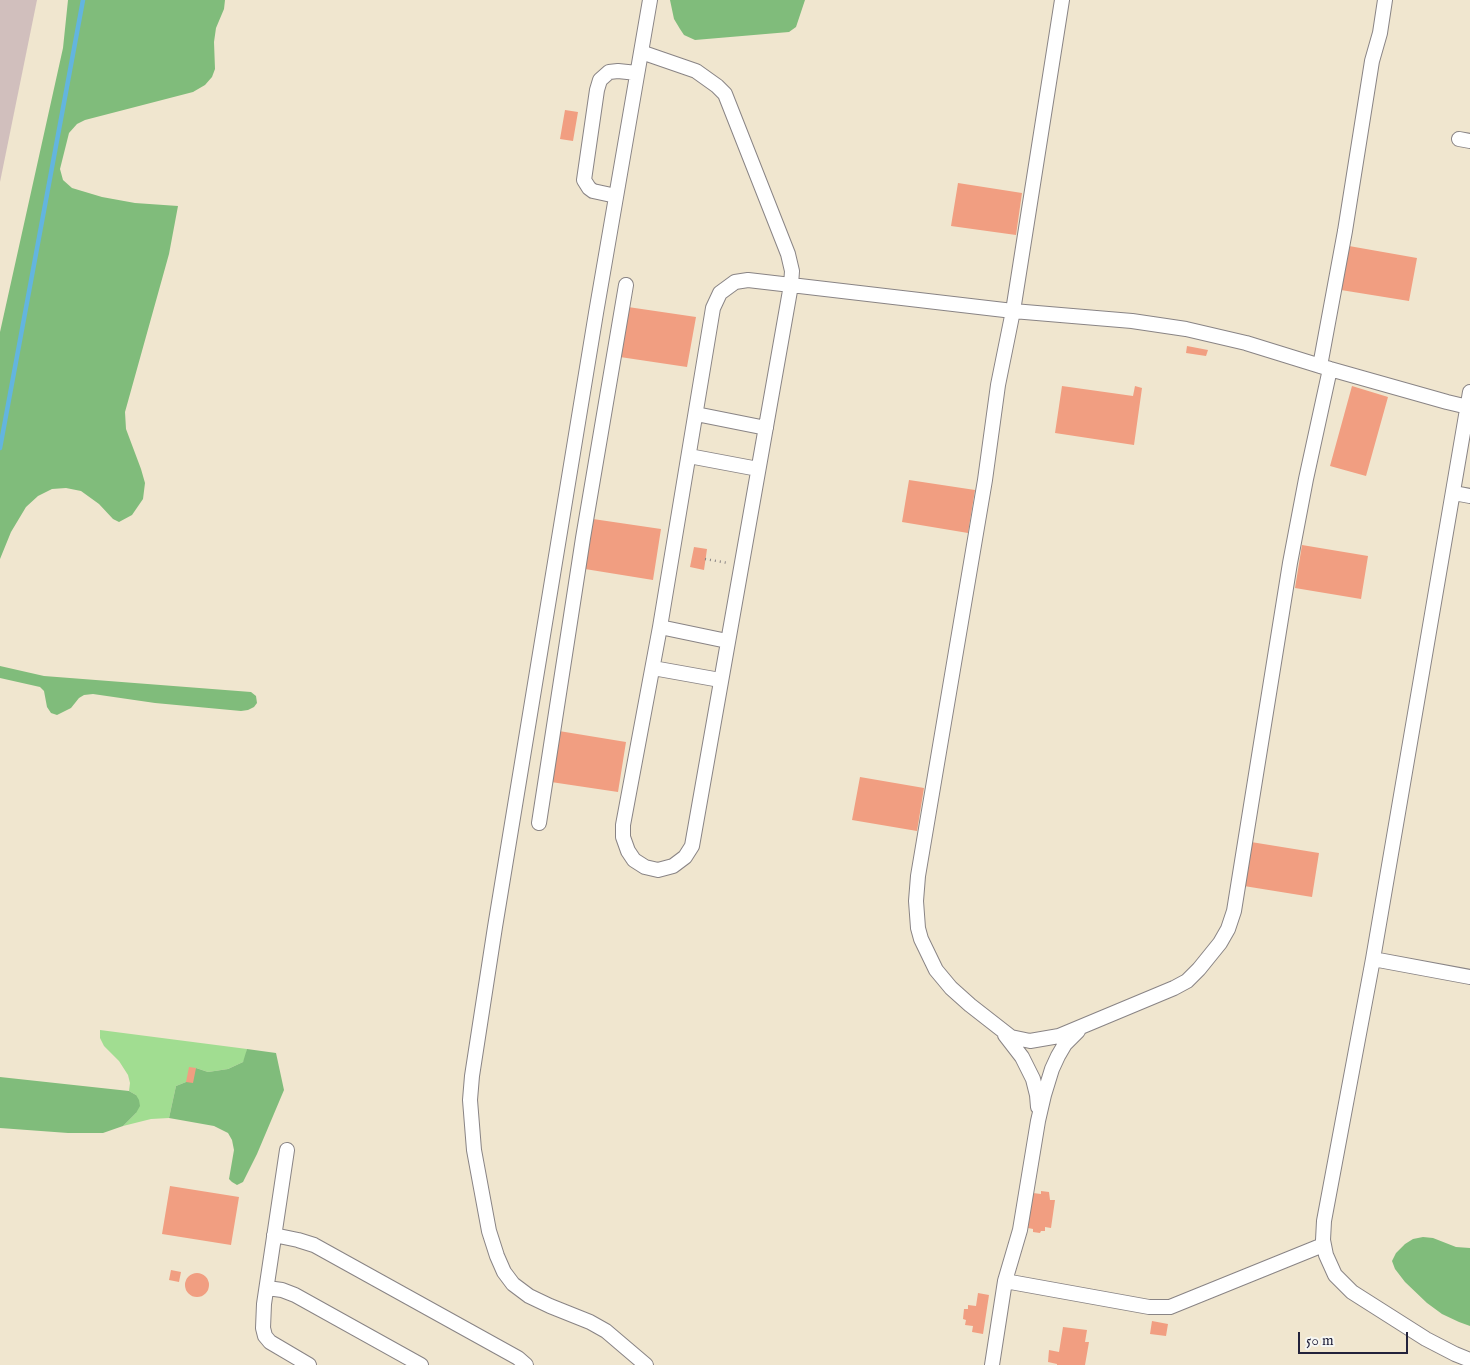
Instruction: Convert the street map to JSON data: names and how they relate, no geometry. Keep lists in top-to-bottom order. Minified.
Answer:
{"scale_bar":"50 m"}
